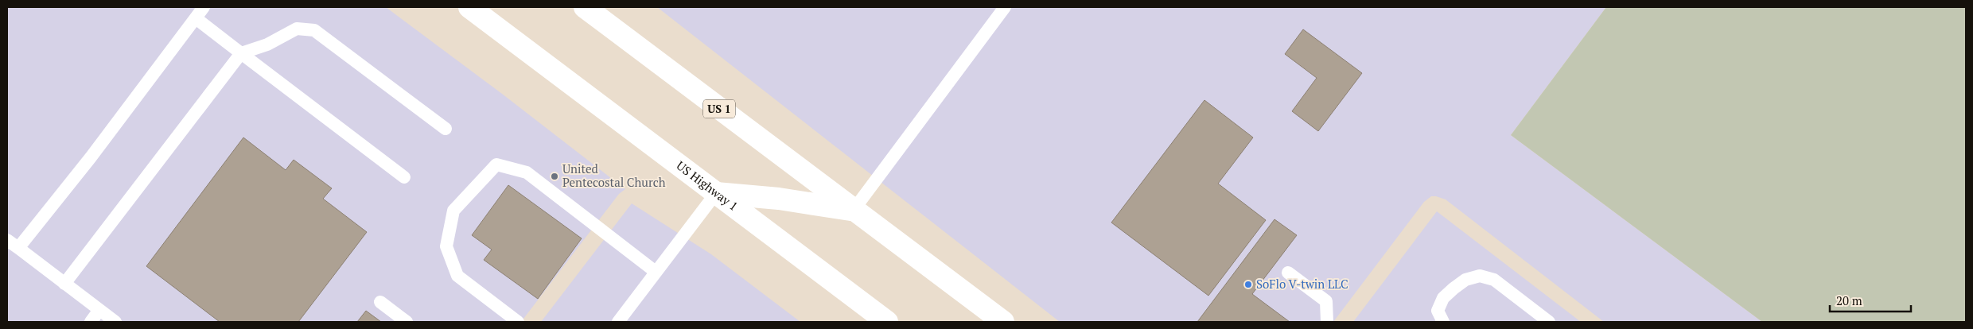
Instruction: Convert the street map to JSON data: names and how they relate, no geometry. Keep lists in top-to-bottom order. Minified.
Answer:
{"streets":{"main road":["US 1","US Highway 1"]},"places":["United Pentecostal Church","SoFlo V-twin LLC"],"scale_bar":"20 m"}
